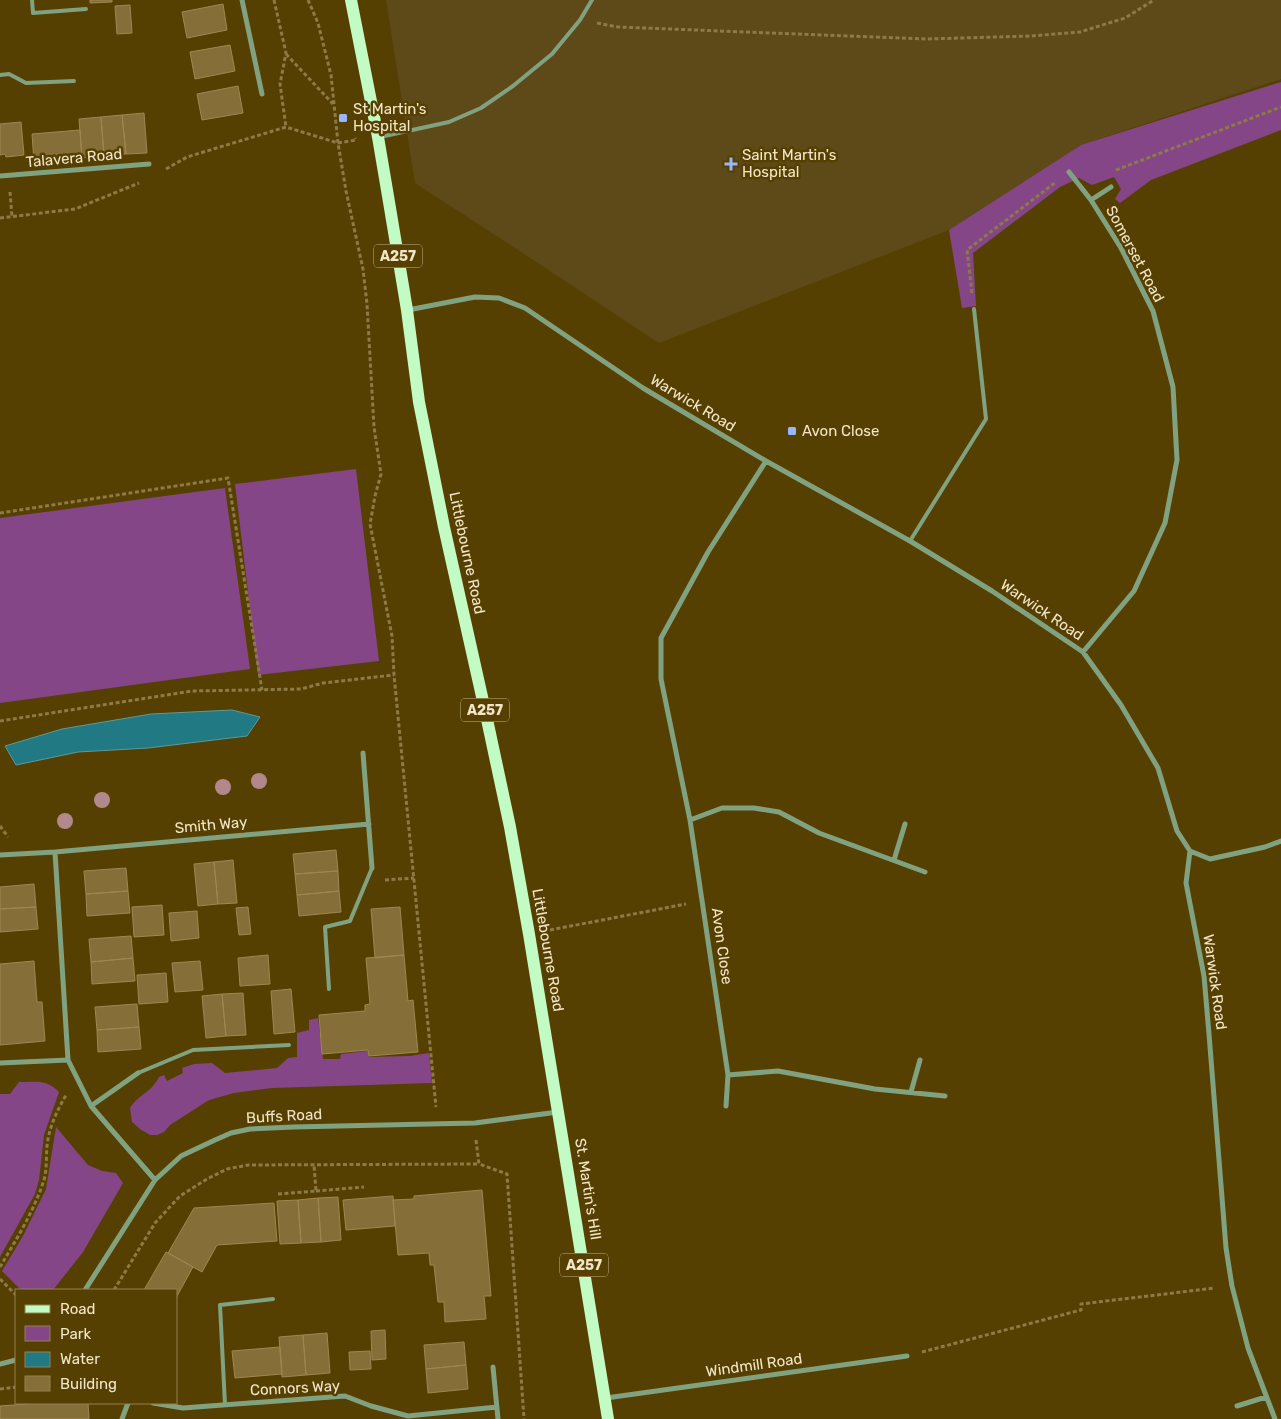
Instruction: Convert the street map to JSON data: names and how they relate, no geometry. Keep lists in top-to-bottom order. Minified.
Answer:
{"streets":{"main road":["A257","Littlebourne Road","St. Martin's Hill"],"street":["Talavera Road","Somerset Road","Warwick Road","Smith Way","Avon Close","Buffs Road","Windmill Road","Connors Way"]},"crossings":[["Somerset Road","Warwick Road"],["Warwick Road","Littlebourne Road"],["Warwick Road","Avon Close"],["Littlebourne Road","Buffs Road"],["Littlebourne Road","St. Martin's Hill"],["Buffs Road","St. Martin's Hill"],["St. Martin's Hill","Windmill Road"]],"places":{"transit":["St Martin's Hospital","Avon Close"],"health":["Saint Martin's Hospital"]},"legend":["Road","Park","Water","Building"]}
